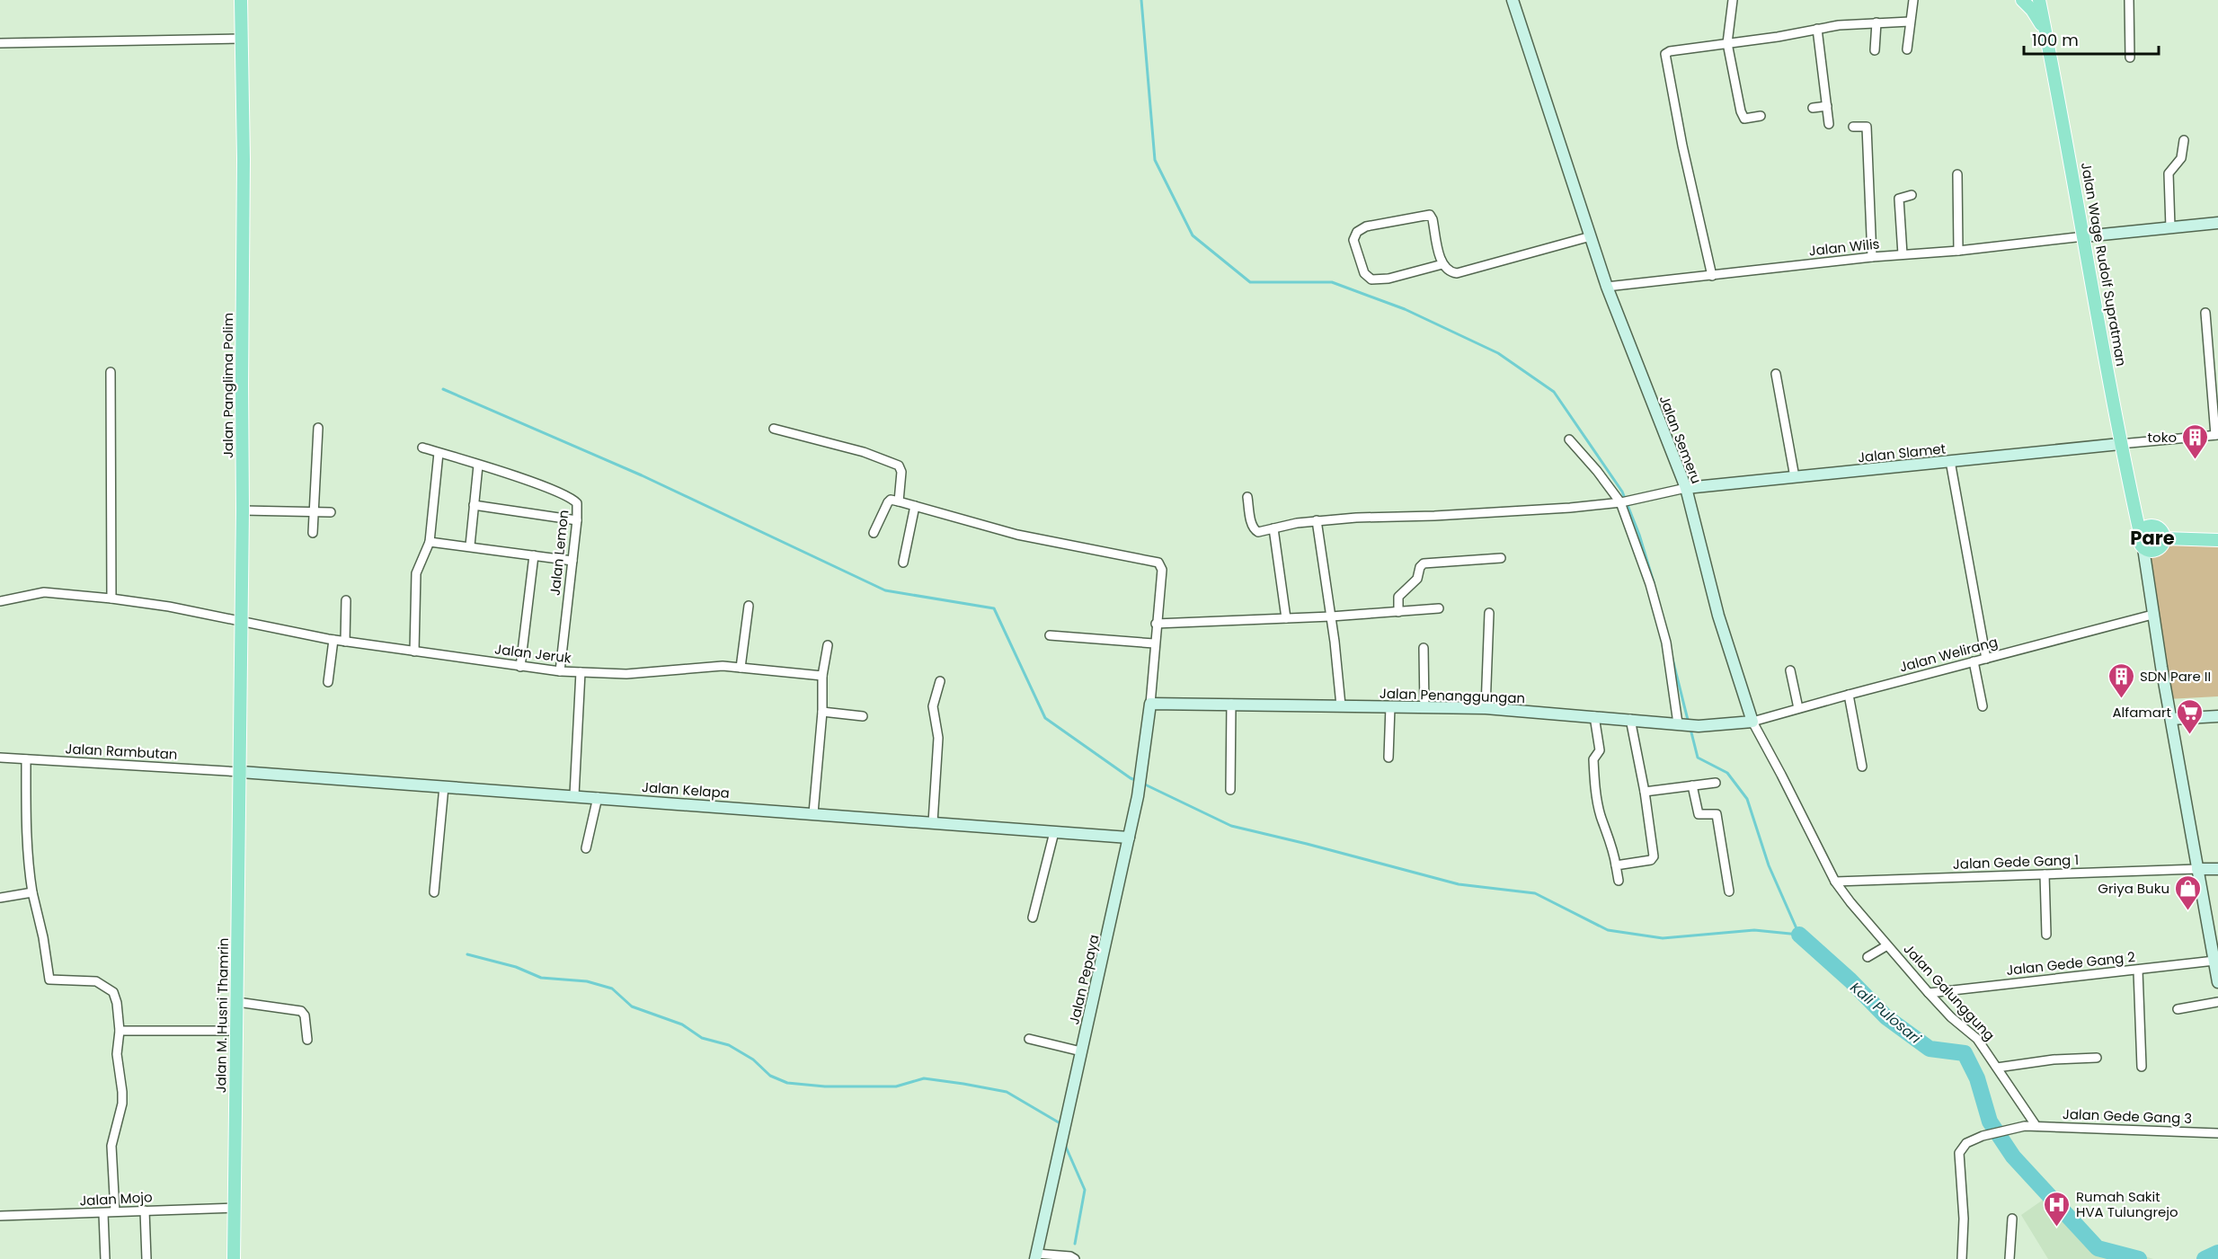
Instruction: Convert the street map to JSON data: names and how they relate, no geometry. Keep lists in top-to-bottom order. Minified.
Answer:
{"streets":{"main road":["Jalan Wage Rudolf Supratman","Jalan Panglima Polim","Jalan M. Husni Thamrin"],"street":["Jalan Wilis","Jalan Semeru","Jalan Slamet","Jalan Lemon","Jalan Jeruk","Jalan Welirang","Jalan Penanggungan","Jalan Rambutan","Jalan Kelapa","Jalan Gede Gang 1","Jalan Gede Gang 2","Jalan Pepaya","Jalan Galunggung","Jalan Gede Gang 3","Jalan Mojo"]},"crossings":[["Jalan Wilis","Jalan Wage Rudolf Supratman"],["Jalan Wilis","Jalan Semeru"],["Jalan Wage Rudolf Supratman","Jalan Slamet"],["Jalan Panglima Polim","Jalan Jeruk"],["Jalan Panglima Polim","Jalan Rambutan"],["Jalan Panglima Polim","Jalan Kelapa"],["Jalan Panglima Polim","Jalan M. Husni Thamrin"],["Jalan Semeru","Jalan Slamet"],["Jalan Semeru","Jalan Welirang"],["Jalan Semeru","Jalan Penanggungan"],["Jalan Semeru","Jalan Gede Gang 1"],["Jalan Semeru","Jalan Galunggung"],["Jalan Lemon","Jalan Jeruk"],["Jalan Welirang","Jalan Penanggungan"],["Jalan Penanggungan","Jalan Pepaya"],["Jalan Rambutan","Jalan Kelapa"],["Jalan Rambutan","Jalan M. Husni Thamrin"],["Jalan Kelapa","Jalan Pepaya"],["Jalan Kelapa","Jalan M. Husni Thamrin"],["Jalan Gede Gang 1","Jalan Galunggung"],["Jalan Gede Gang 2","Jalan Galunggung"],["Jalan Galunggung","Jalan Gede Gang 3"],["Jalan M. Husni Thamrin","Jalan Mojo"]],"districts":["Pare"],"water":["Kali Pulosari"],"places":{"building":["toko","SDN Pare II"],"supermarket":["Alfamart"],"shop":["Griya Buku"],"hospital":["Rumah Sakit HVA Tulungrejo"]},"scale_bar":"100 m"}
